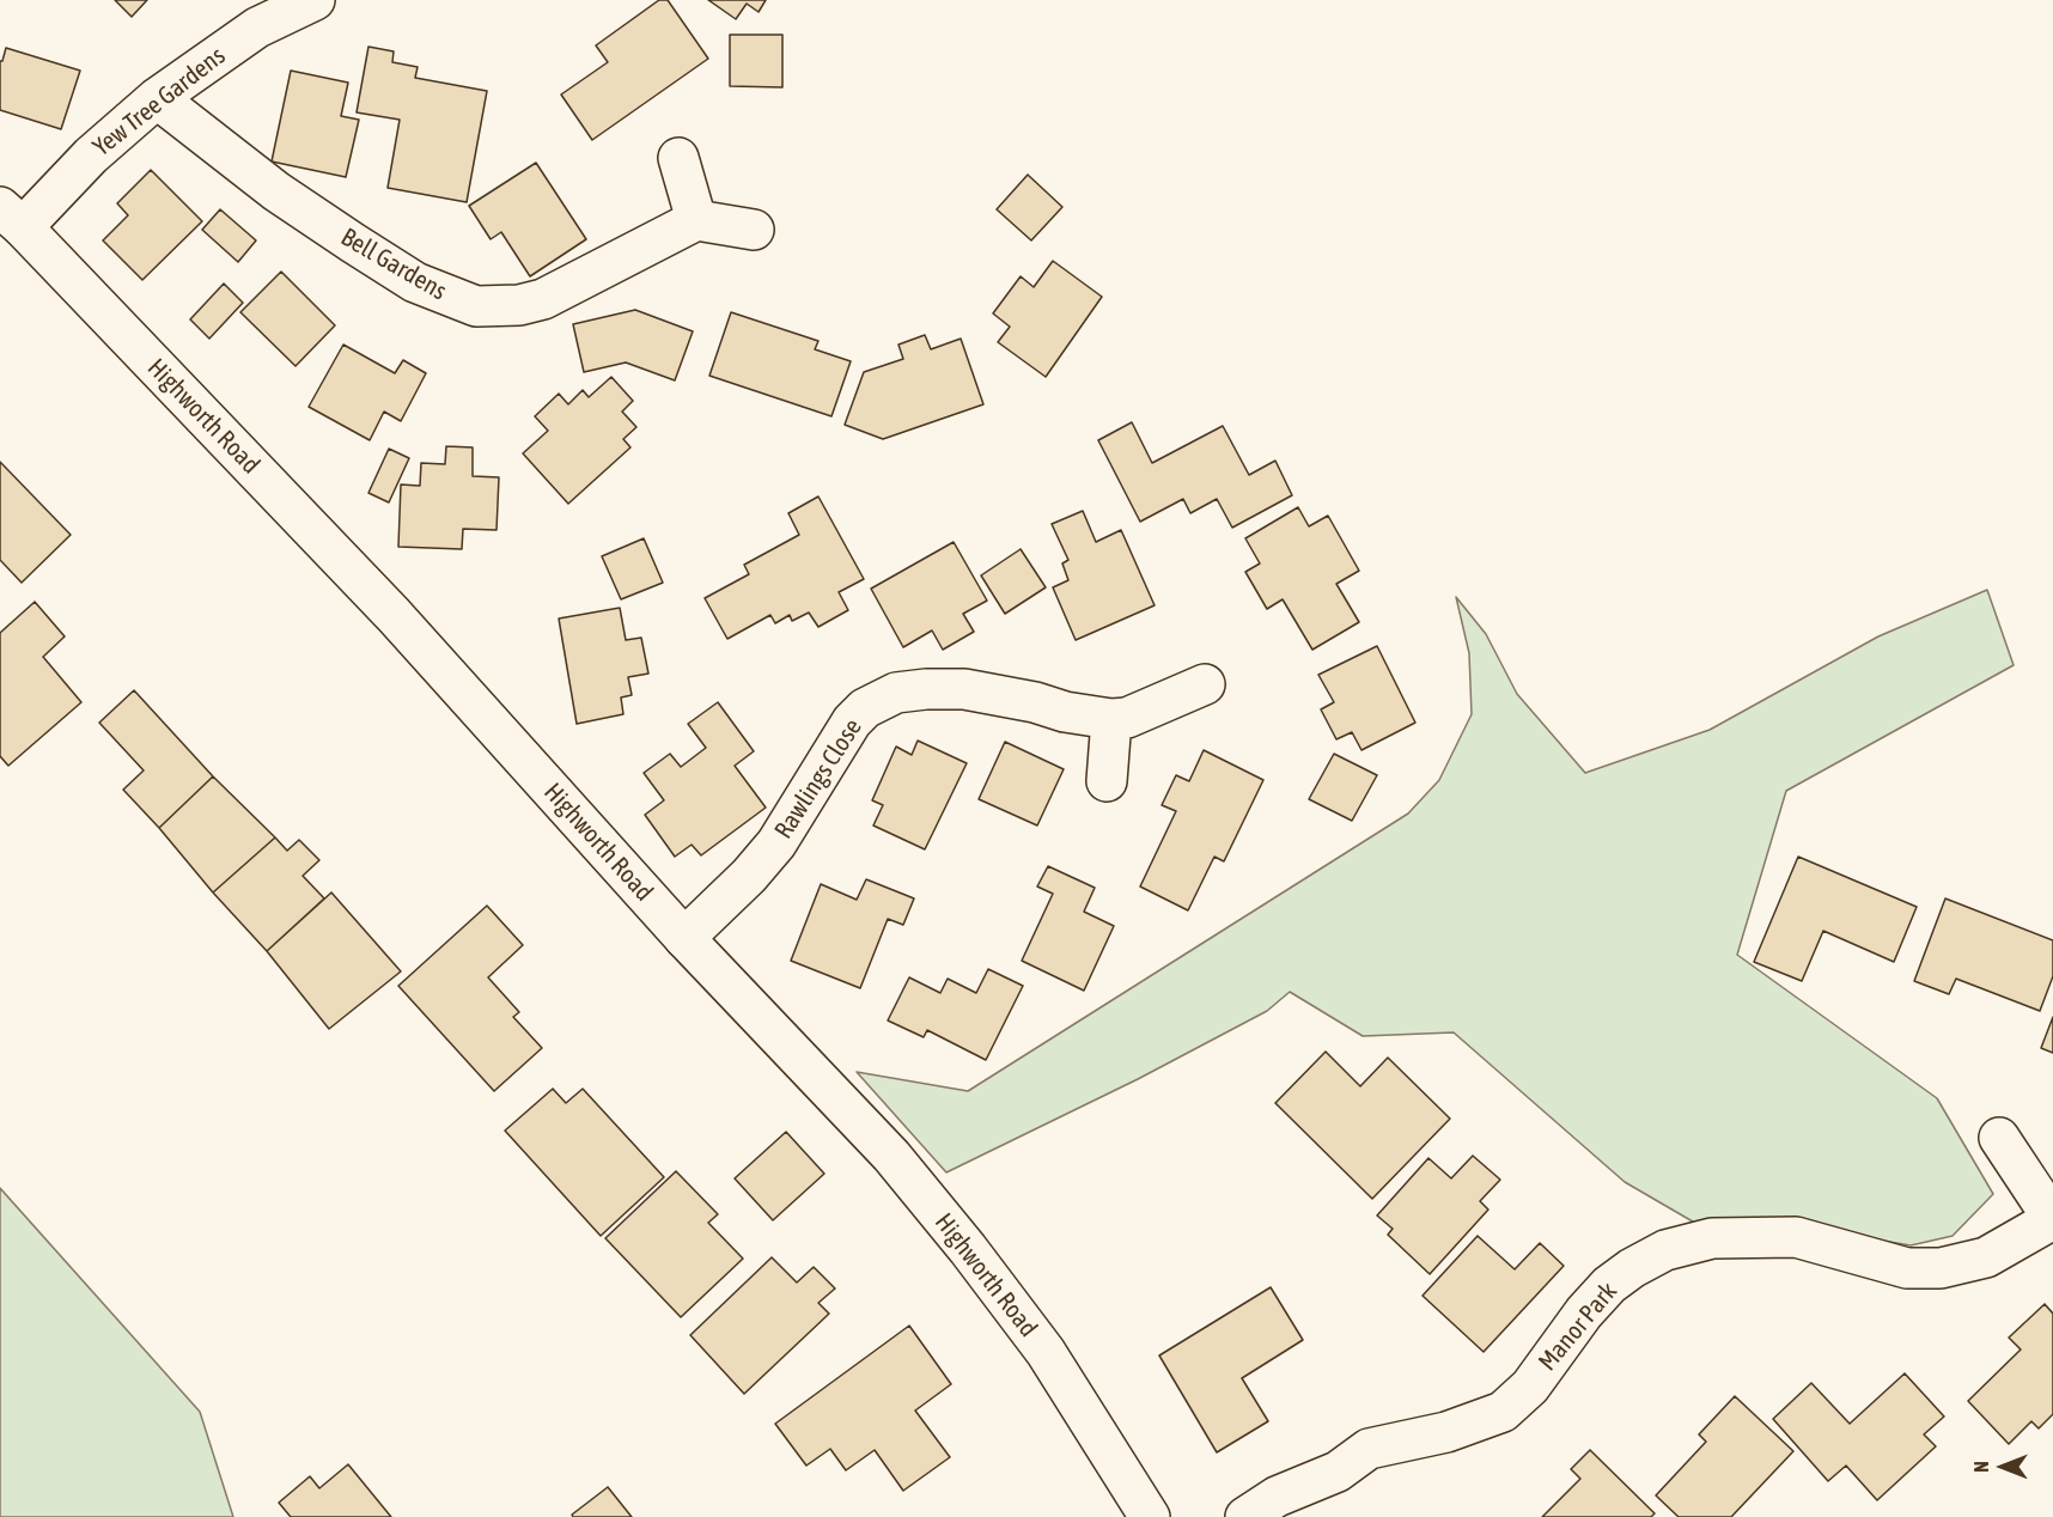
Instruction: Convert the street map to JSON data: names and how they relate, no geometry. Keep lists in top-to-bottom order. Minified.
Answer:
{"streets":{"street":["Yew Tree Gardens","Bell Gardens","Highworth Road","Rawlings Close","Manor Park"]},"crossings":[["Yew Tree Gardens","Bell Gardens"],["Yew Tree Gardens","Highworth Road"],["Highworth Road","Rawlings Close"]],"north":"left"}
